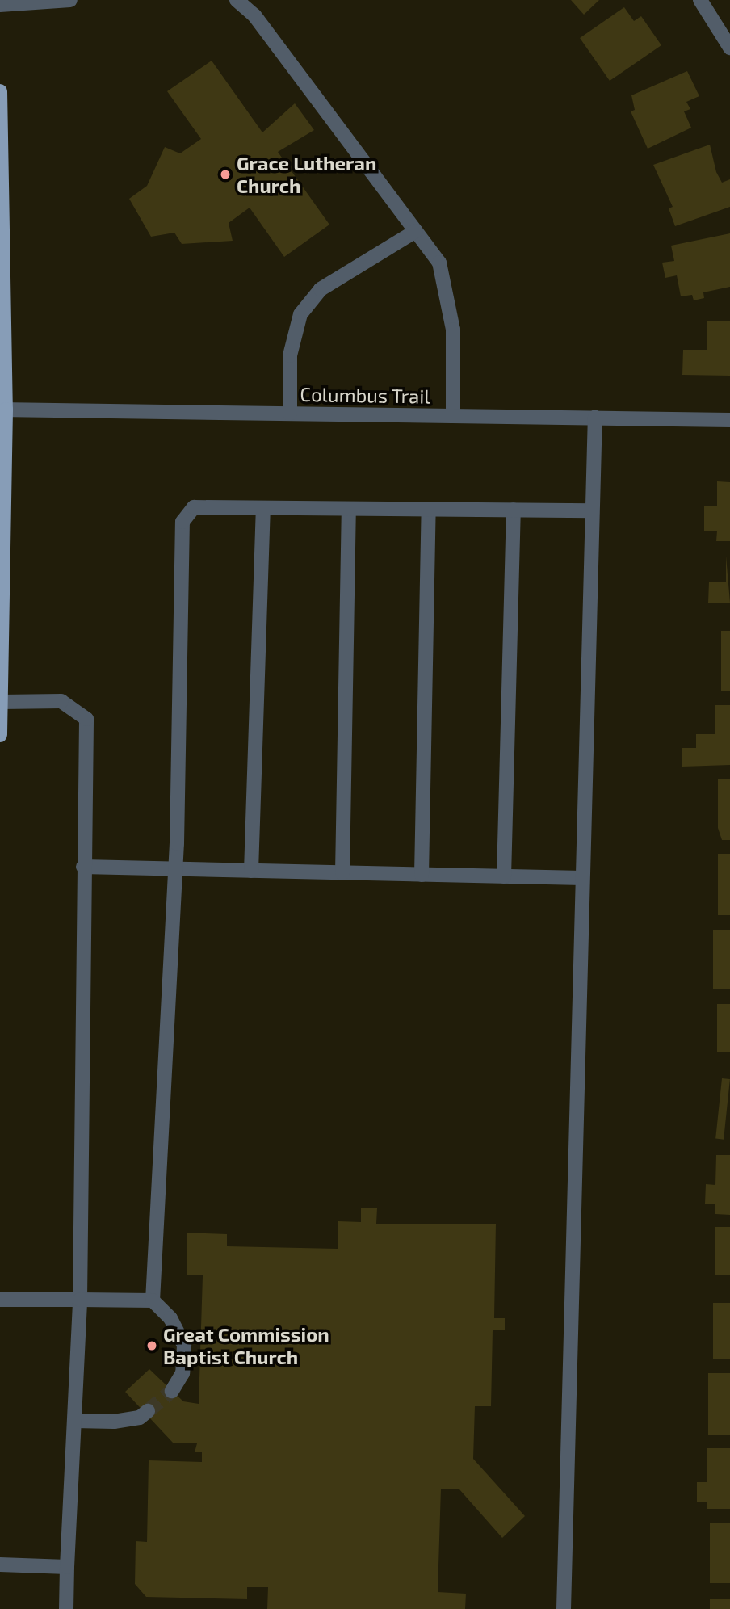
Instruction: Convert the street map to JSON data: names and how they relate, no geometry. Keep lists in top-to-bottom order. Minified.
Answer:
{"streets":{"street":["Columbus Trail"]},"places":["Grace Lutheran Church","Great Commission Baptist Church"]}
